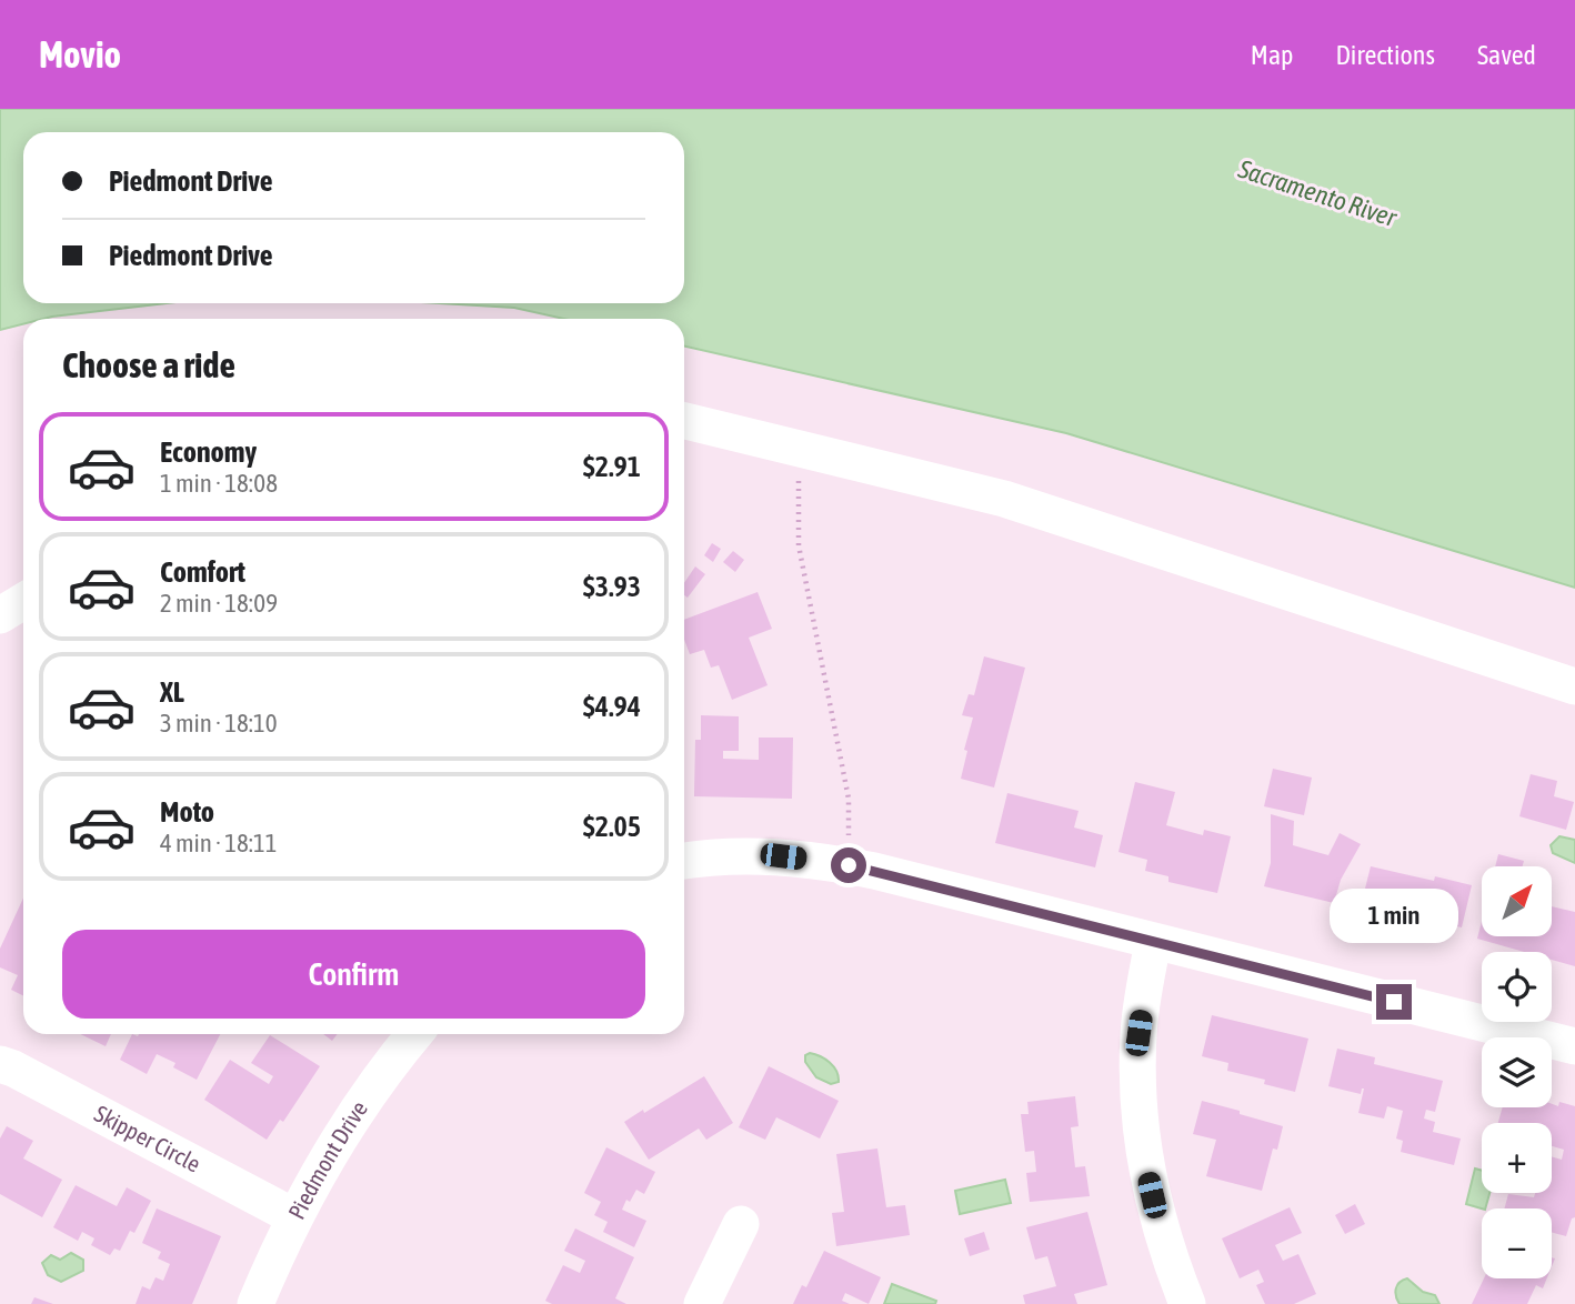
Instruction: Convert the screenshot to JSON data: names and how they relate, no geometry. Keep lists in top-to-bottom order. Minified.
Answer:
{"streets":{"street":["Skipper Circle","Piedmont Drive"]},"crossings":[["Skipper Circle","Piedmont Drive"]],"water":["Sacramento River"],"north":"top right","page":{"header":"Movio","nav":["Map","Directions","Saved"],"banner":["Piedmont Drive","Piedmont Drive"],"heading":"Choose a ride","list":[{"name":"Economy","note":"1 min · 18:08","value":"$2.91"},{"name":"Comfort","note":"2 min · 18:09","value":"$3.93"},{"name":"XL","note":"3 min · 18:10","value":"$4.94"},{"name":"Moto","note":"4 min · 18:11","value":"$2.05"}],"map_buttons":["+","−"],"bubble":"1 min","buttons":"Confirm"}}
